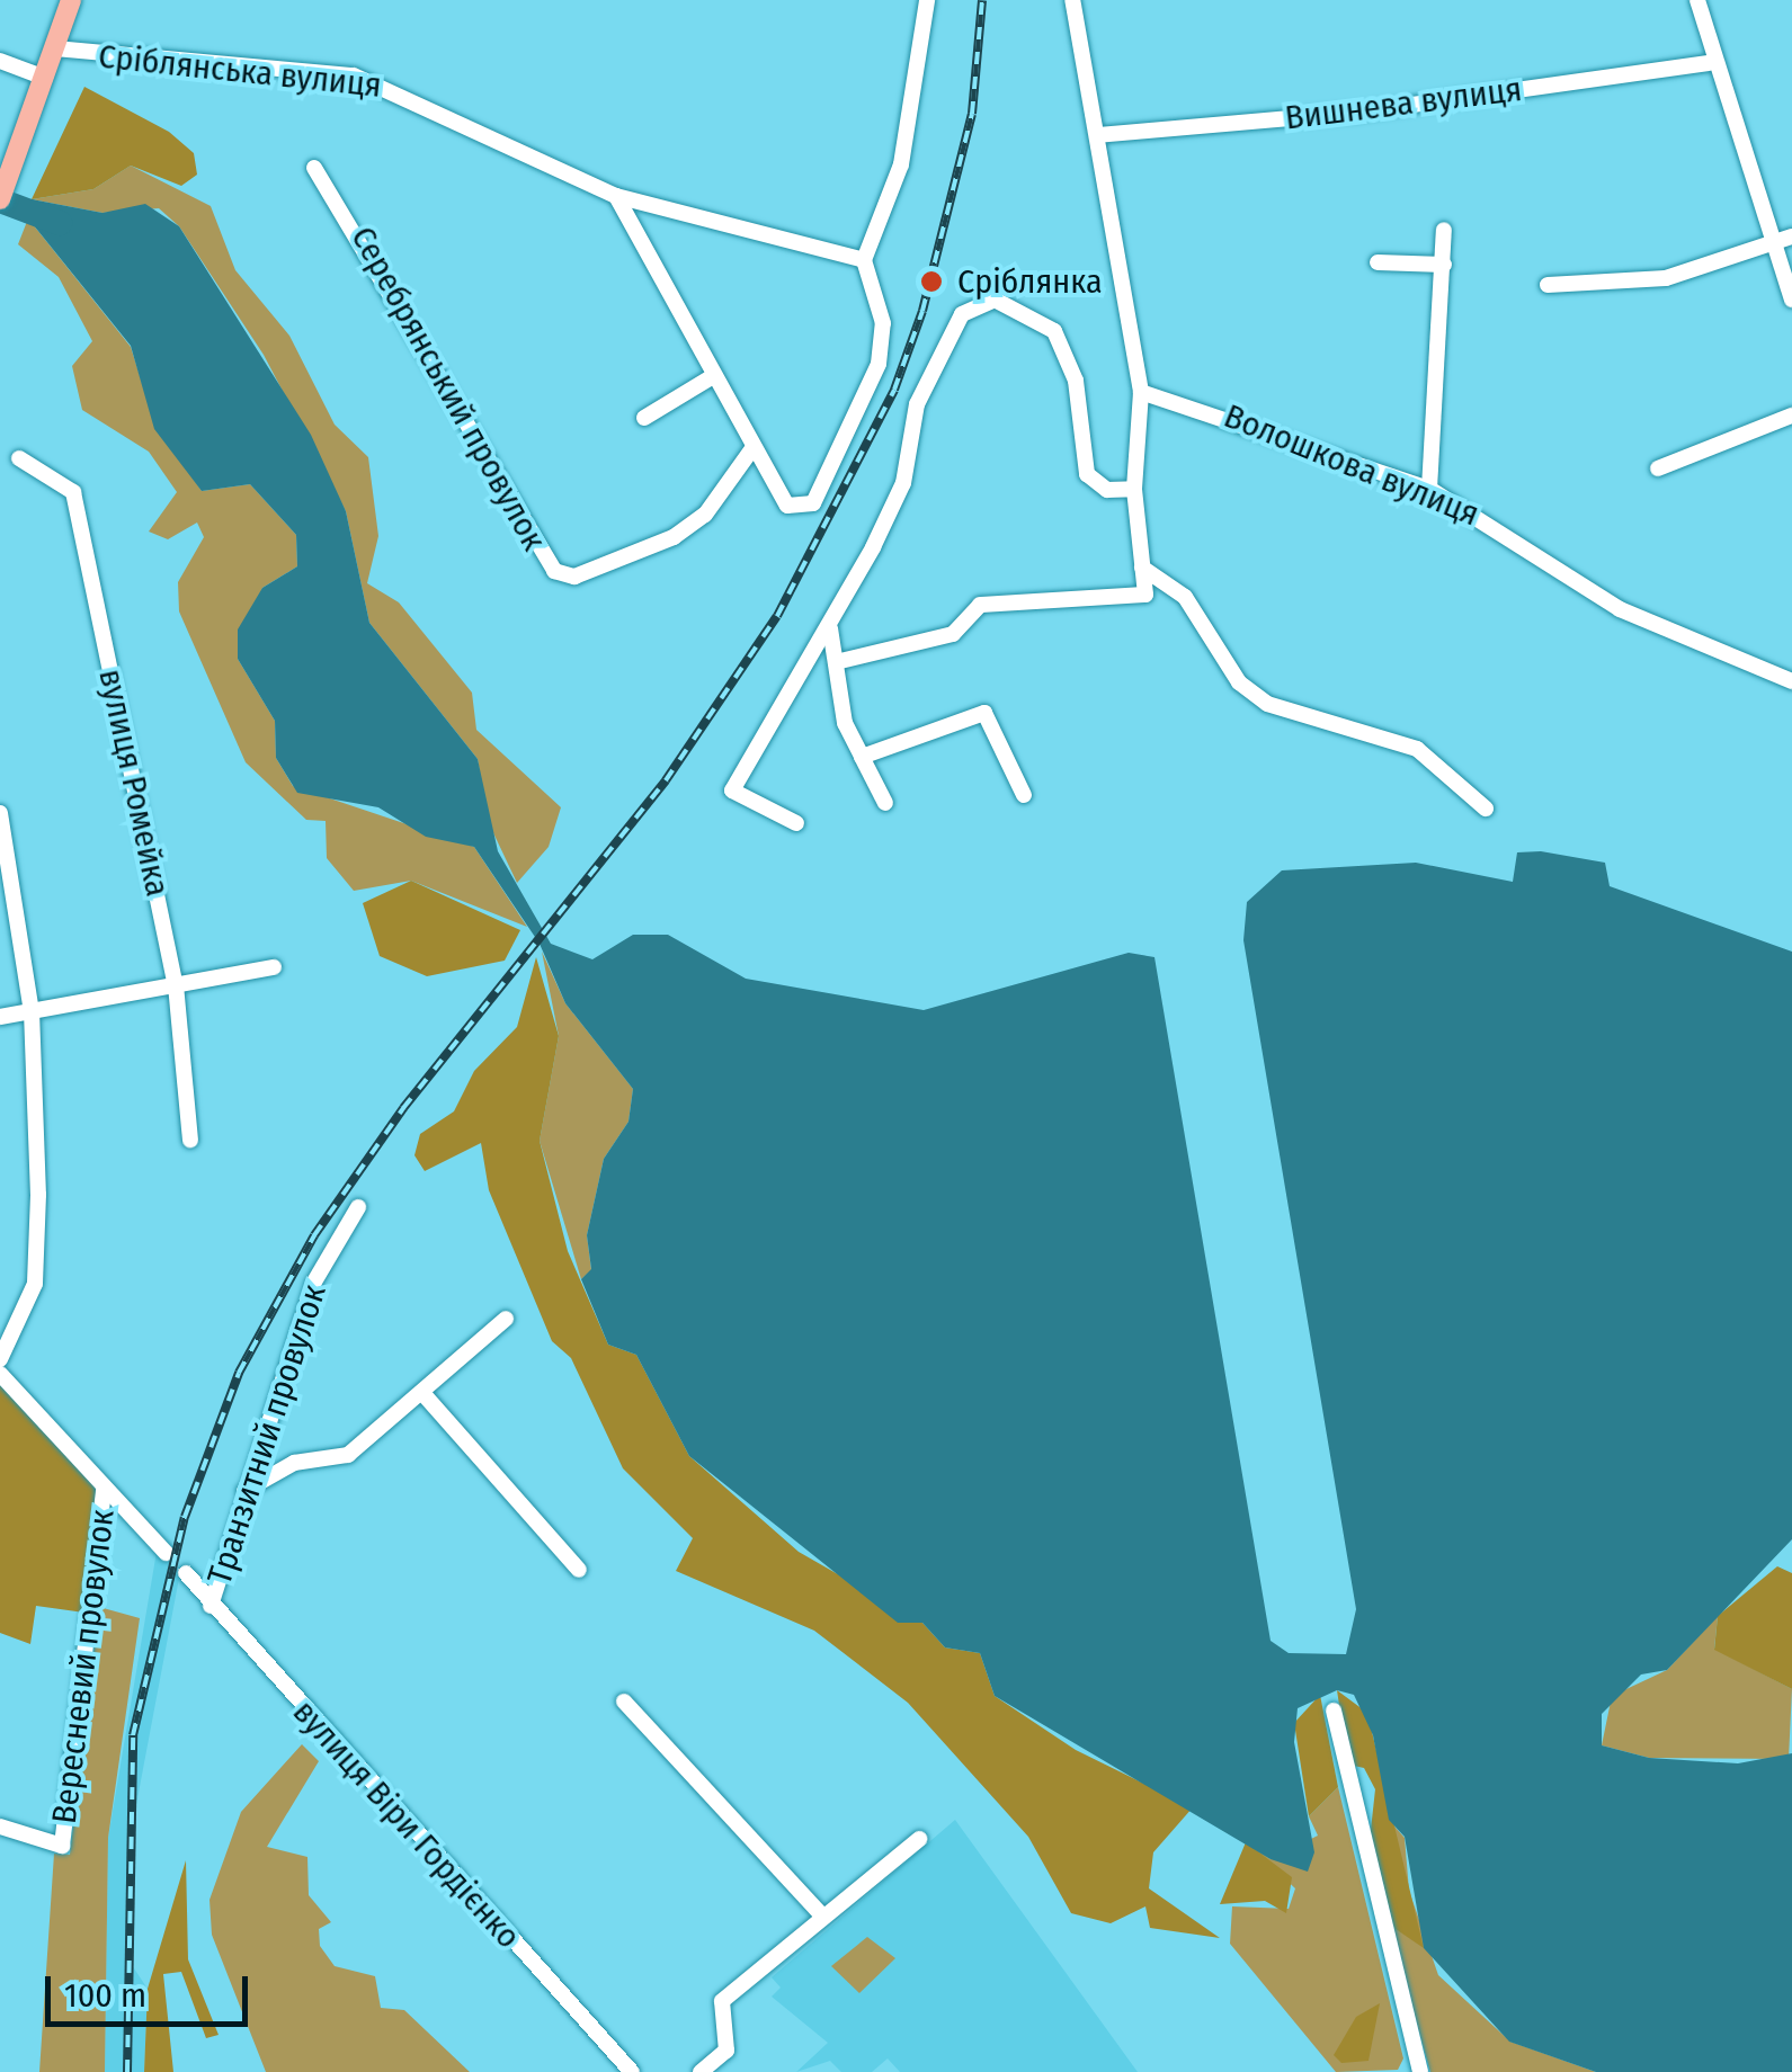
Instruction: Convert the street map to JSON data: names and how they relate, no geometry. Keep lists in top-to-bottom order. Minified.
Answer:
{"streets":{"street":["Сріблянська вулиця","Вишнева вулиця","Серебрянський провулок","Волошкова вулиця","вулиця Ромейка","Транзитний провулок","Вересневий провулок","вулиця Віри Гордієнко"]},"crossings":[["Транзитний провулок","вулиця Віри Гордієнко"]],"places":["Сріблянка"],"scale_bar":"100 m"}
